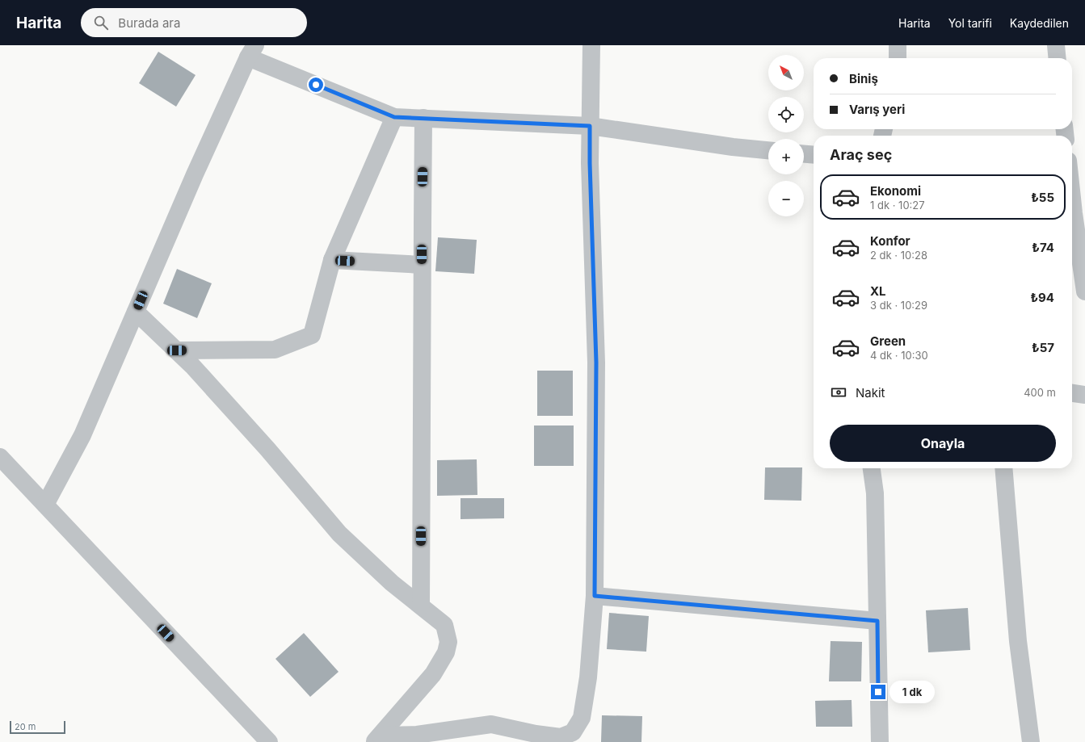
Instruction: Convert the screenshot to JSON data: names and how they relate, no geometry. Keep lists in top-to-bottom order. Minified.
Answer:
{"scale_bar":"20 m","north":"top left","page":{"header":"Harita","search":"Burada ara","nav":["Harita","Yol tarifi","Kaydedilen"],"map_buttons":["+","−"],"banner":["Biniş","Varış yeri"],"heading":"Araç seç","list":[{"name":"Ekonomi","note":"1 dk · 10:27","value":"₺55"},{"name":"Konfor","note":"2 dk · 10:28","value":"₺74"},{"name":"XL","note":"3 dk · 10:29","value":"₺94"},{"name":"Green","note":"4 dk · 10:30","value":"₺57"}],"pay":["Nakit","400 m"],"buttons":"Onayla","bubble":"1 dk","scale":"20 m"}}
